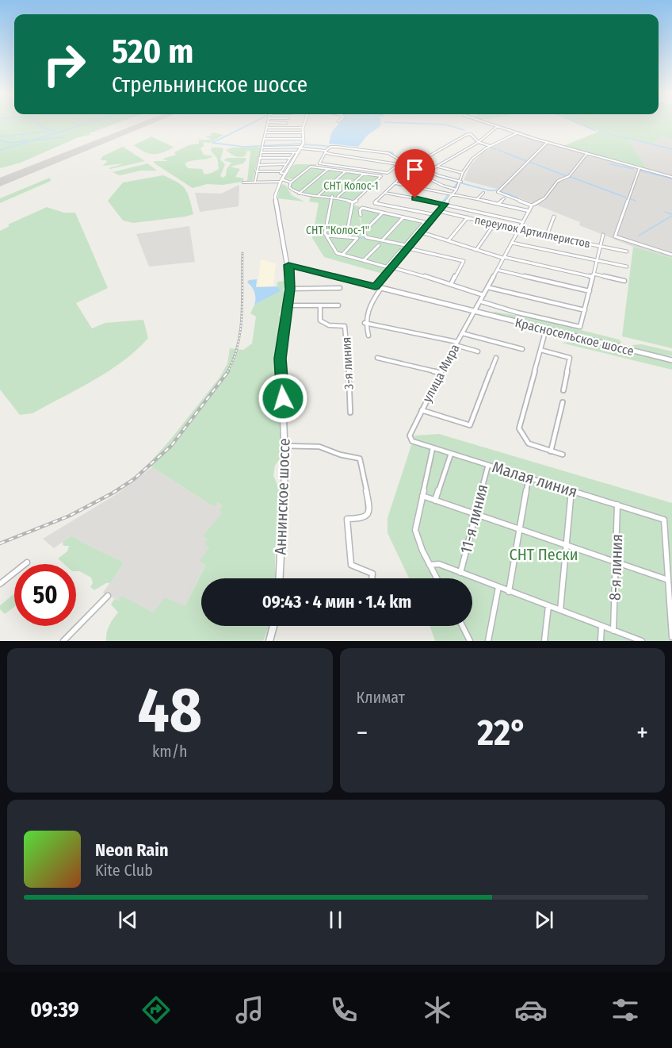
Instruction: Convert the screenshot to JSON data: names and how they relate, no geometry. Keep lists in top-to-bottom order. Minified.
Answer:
{"streets":{"main road":["Красносельское шоссе","Аннинское шоссе"],"street":["переулок Артиллеристов","3-я линия","улица Мира","Малая линия","11-я линия","8-я линия"]},"crossings":[["Красносельское шоссе","улица Мира"],["улица Мира","Малая линия"],["Малая линия","11-я линия"],["Малая линия","8-я линия"]],"parks":["СНТ Колос-1","СНТ \"Колос-1\"","СНТ Пески"],"page":{"turn":["520 m","Стрельнинское шоссе"],"limit":"50","trip":"09:43 · 4 мин · 1.4 km","tile":[["48","km/h"],"Климат"],"heat":["−","22°","+"],"song":["Neon Rain","Kite Club"],"tabs":"09:39"}}
